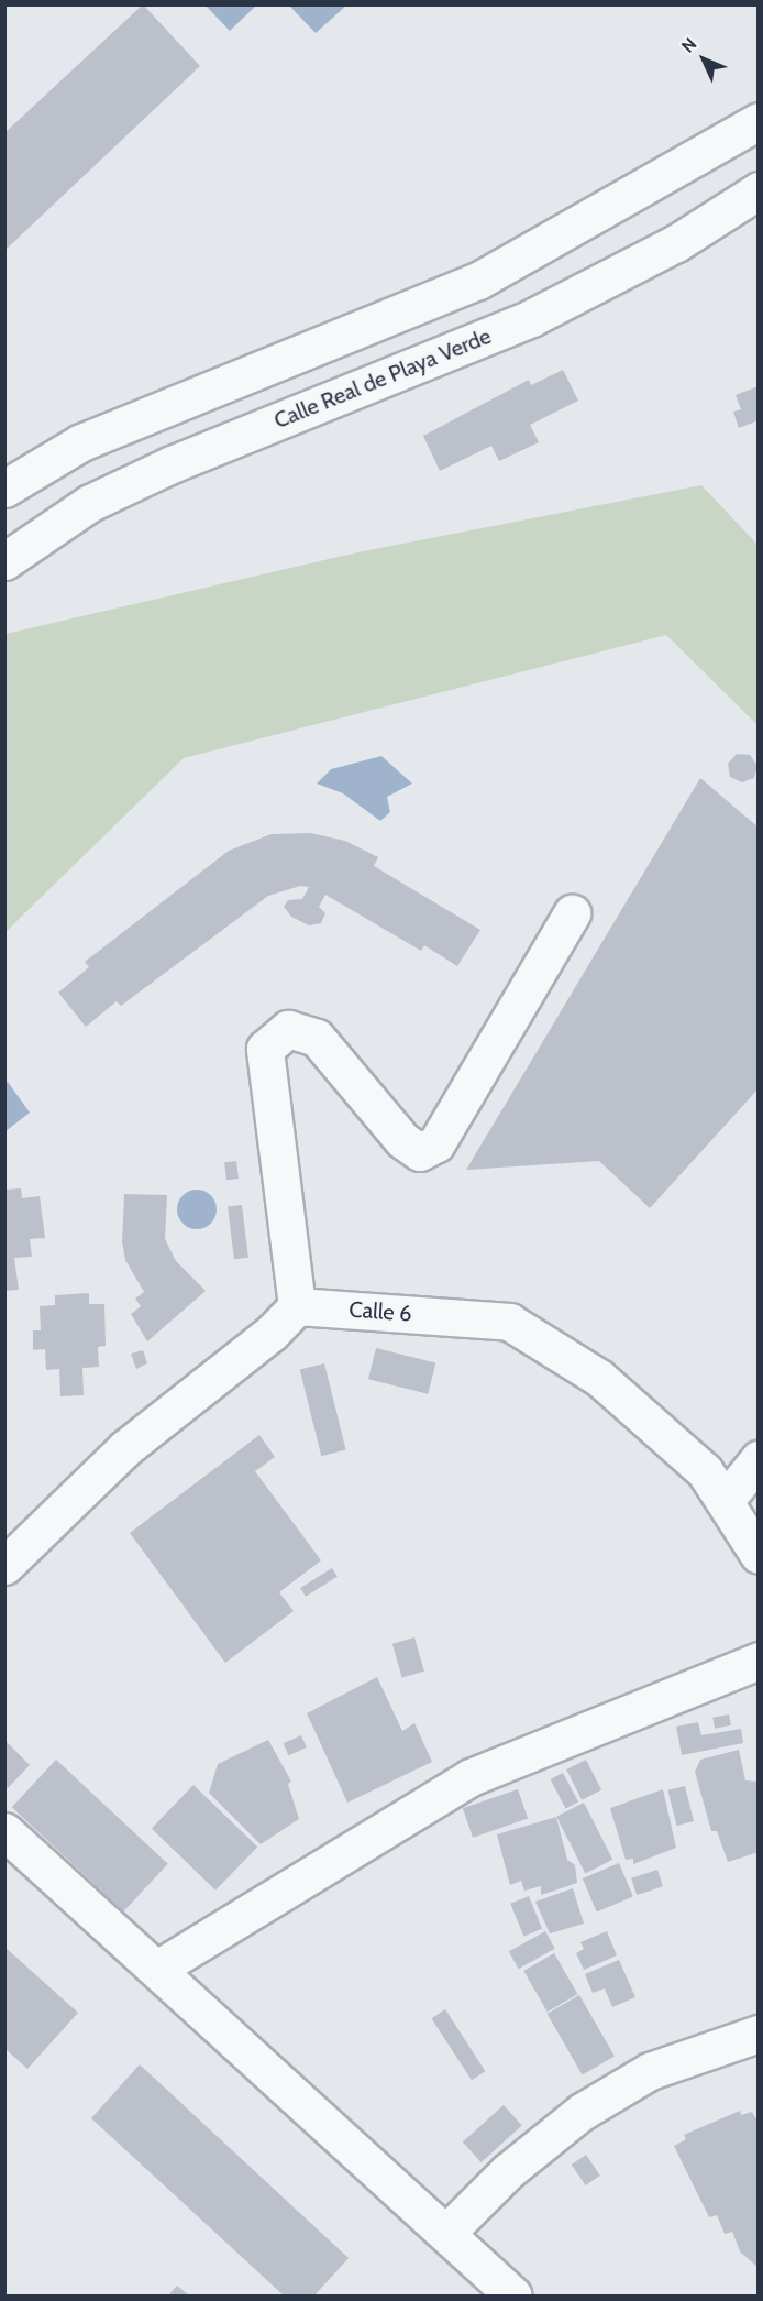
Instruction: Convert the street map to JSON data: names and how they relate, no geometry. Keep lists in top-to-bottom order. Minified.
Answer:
{"streets":{"street":["Calle Real de Playa Verde","Calle 6"]},"north":"top left"}
